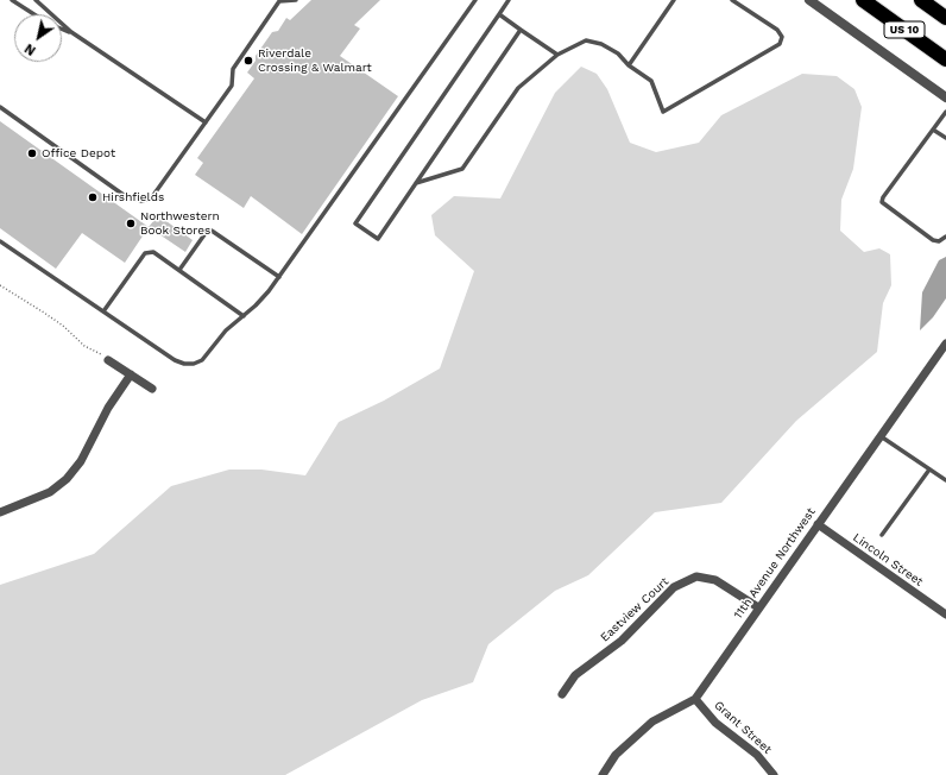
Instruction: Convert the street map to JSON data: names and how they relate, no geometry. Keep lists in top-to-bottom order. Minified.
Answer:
{"streets":{"highway":["US 10"],"street":["Lincoln Street","11th Avenue Northwest","Eastview Court","Grant Street"]},"crossings":[["Lincoln Street","11th Avenue Northwest"],["11th Avenue Northwest","Eastview Court"],["11th Avenue Northwest","Grant Street"]],"places":["Riverdale Crossing & Walmart","Office Depot","Hirshfields","Northwestern Book Stores"],"north":"bottom left"}
